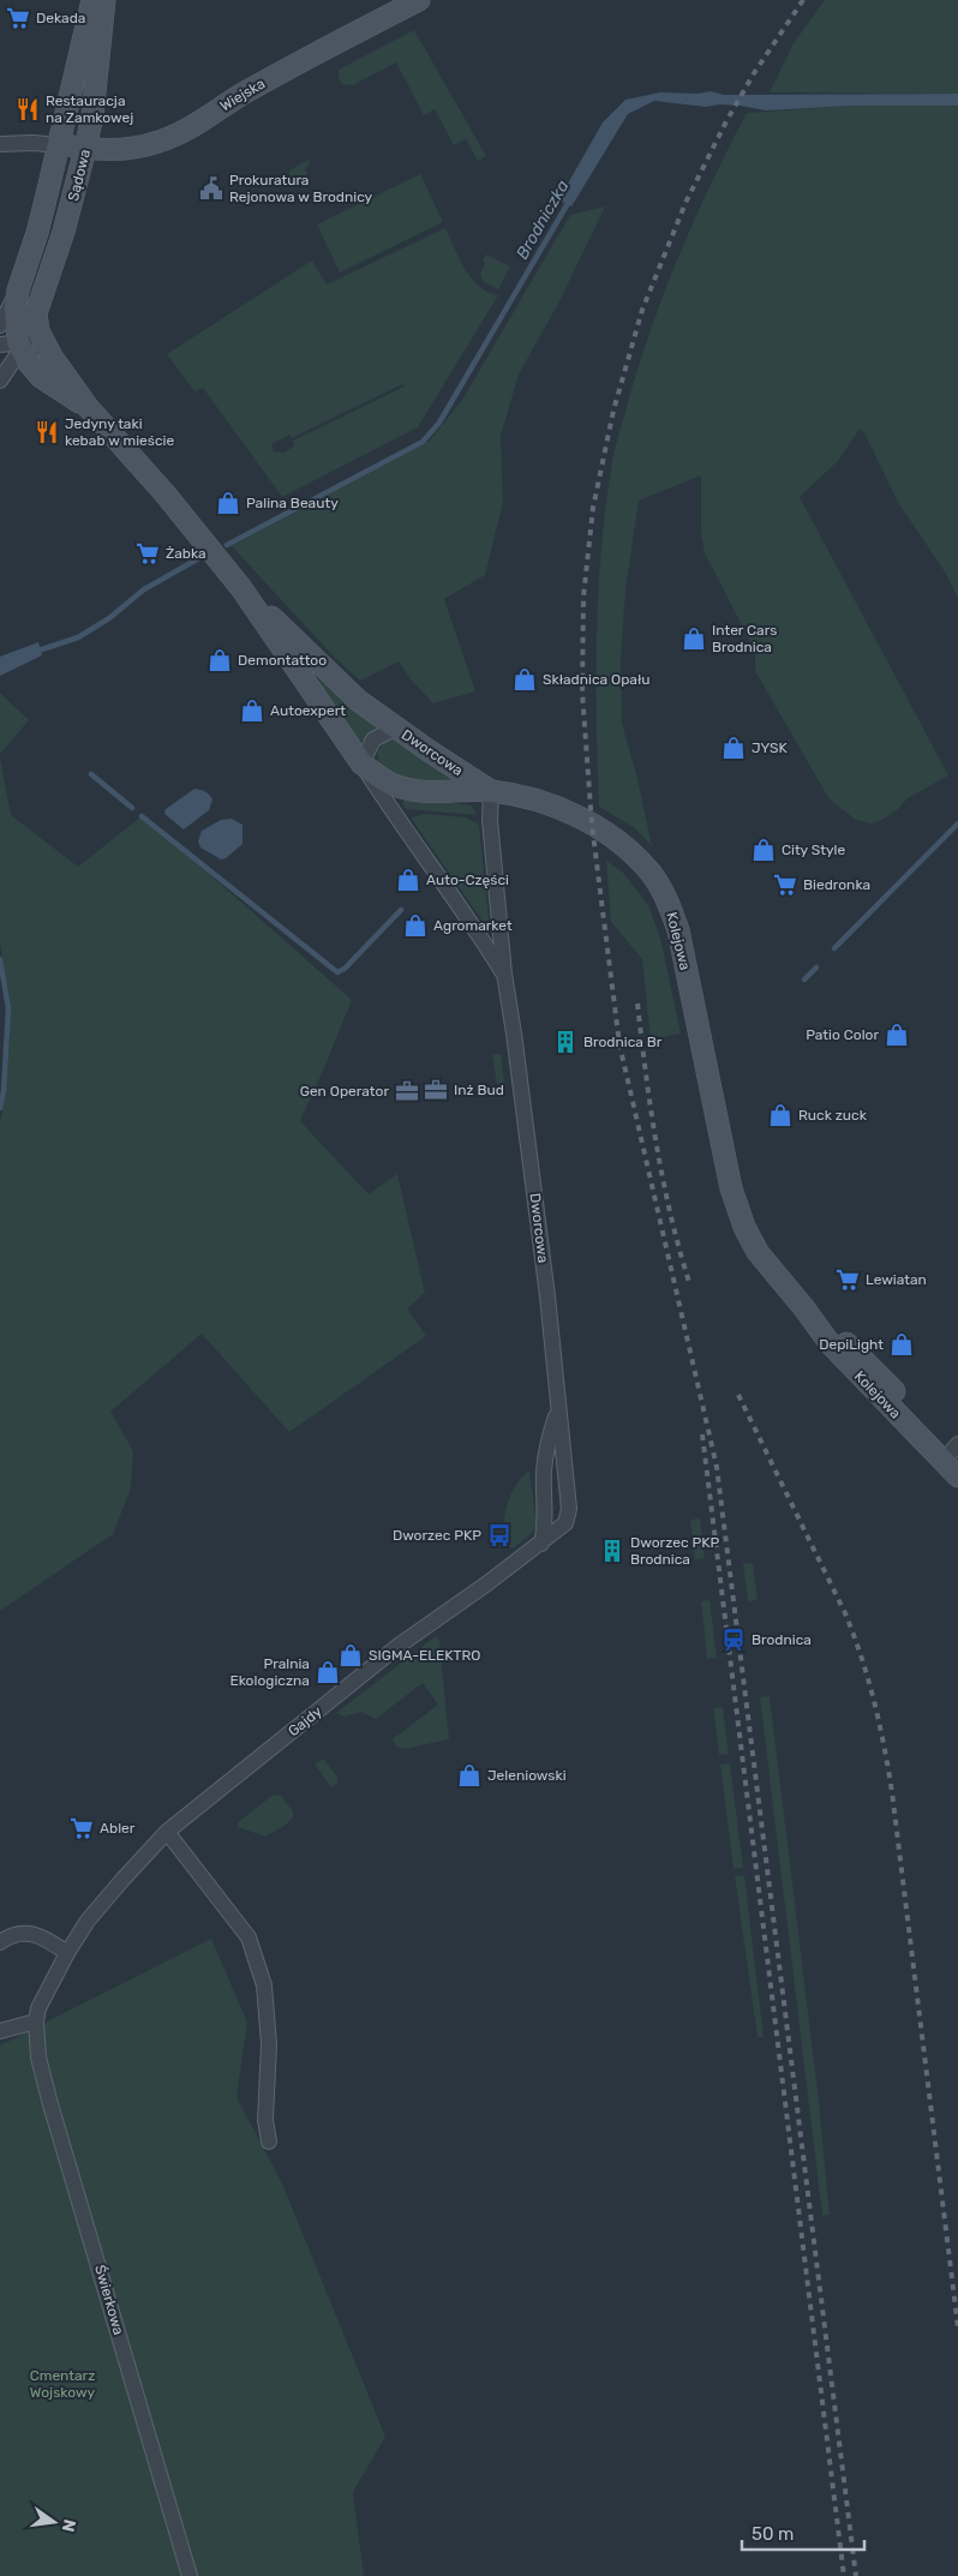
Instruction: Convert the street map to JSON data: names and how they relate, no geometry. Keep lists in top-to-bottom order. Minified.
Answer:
{"streets":{"street":["Wiejska","Sądowa","Dworcowa","Kolejowa","Gajdy","Świerkowa"]},"crossings":[["Wiejska","Sądowa"],["Sądowa","Dworcowa"],["Dworcowa","Kolejowa"],["Dworcowa","Gajdy"],["Gajdy","Świerkowa"]],"water":["Brodniczka"],"parks":["Cmentarz Wojskowy"],"places":{"supermarket":["Dekada","Żabka","Biedronka","Lewiatan","Abler"],"restaurant":["Restauracja na Zamkowej","Jedyny taki kebab w mieście"],"public building":["Prokuratura Rejonowa w Brodnicy"],"shop":["Palina Beauty","Inter Cars Brodnica","Demontattoo","Składnica Opału","Autoexpert","JYSK","City Style","Auto-Części","Agromarket","Patio Color","Ruck zuck","DepiLight","SIGMA-ELEKTRO","Pralnia Ekologiczna","Jeleniowski"],"building":["Brodnica Br","Dworzec PKP Brodnica"],"office":["Inż Bud","Gen Operator"],"bus stop":["Dworzec PKP"],"station":["Brodnica"]},"scale_bar":"50 m","north":"right"}
